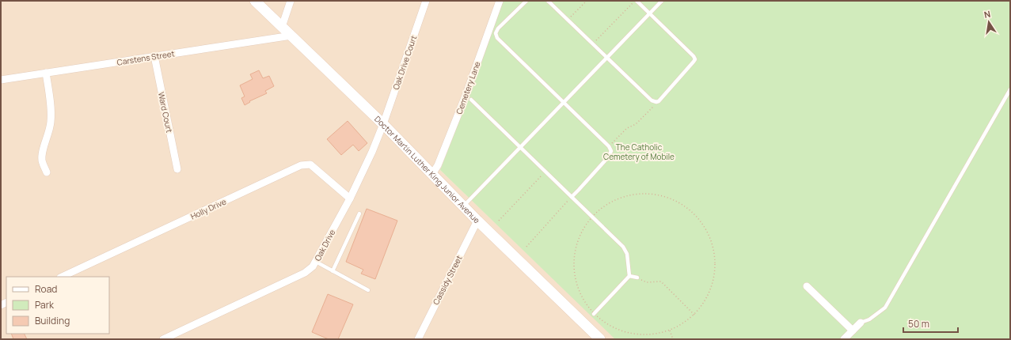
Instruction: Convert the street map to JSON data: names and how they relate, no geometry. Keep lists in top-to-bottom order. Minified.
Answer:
{"streets":{"main road":["Doctor Martin Luther King Junior Avenue"],"street":["Carstens Street","Oak Drive Court","Cemetery Lane","Ward Court","Holly Drive","Oak Drive","Cassidy Street"]},"crossings":[["Carstens Street","Ward Court"],["Carstens Street","Doctor Martin Luther King Junior Avenue"],["Oak Drive Court","Doctor Martin Luther King Junior Avenue"],["Oak Drive Court","Oak Drive"],["Cemetery Lane","Doctor Martin Luther King Junior Avenue"],["Doctor Martin Luther King Junior Avenue","Oak Drive"],["Doctor Martin Luther King Junior Avenue","Cassidy Street"],["Holly Drive","Oak Drive"]],"parks":["The Catholic Cemetery of Mobile"],"legend":["Road","Park","Building"],"scale_bar":"50 m","north":"top"}
